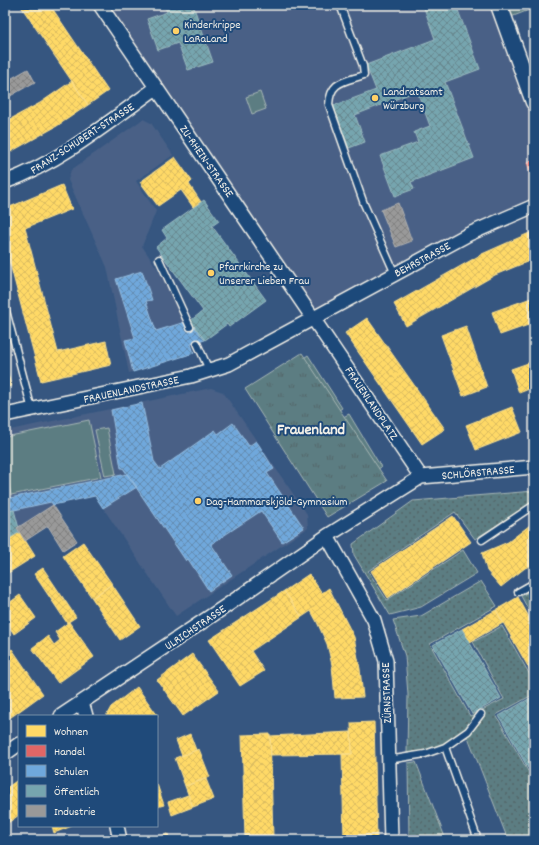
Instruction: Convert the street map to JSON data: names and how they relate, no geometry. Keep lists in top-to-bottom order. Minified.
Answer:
{"streets":{"street":["FRANZ-SCHUBERT-STRASSE","ZU-RHEIN-STRASSE","BEHRSTRASSE","FRAUENLANDSTRASSE","FRAUENLANDPLATZ","SCHLÖRSTRASSE","ULRICHSTRASSE","ZÜRNSTRASSE"]},"crossings":[["FRANZ-SCHUBERT-STRASSE","ZU-RHEIN-STRASSE"],["ZU-RHEIN-STRASSE","BEHRSTRASSE"],["ZU-RHEIN-STRASSE","FRAUENLANDSTRASSE"],["ZU-RHEIN-STRASSE","FRAUENLANDPLATZ"],["BEHRSTRASSE","FRAUENLANDSTRASSE"],["BEHRSTRASSE","FRAUENLANDPLATZ"],["FRAUENLANDSTRASSE","FRAUENLANDPLATZ"],["FRAUENLANDPLATZ","SCHLÖRSTRASSE"],["ULRICHSTRASSE","ZÜRNSTRASSE"]],"districts":["Frauenland"],"places":["Kinderkrippe LaRaLand","Landratsamt Würzburg","Pfarrkirche zu Unserer Lieben Frau","Dag-Hammarskjöld-Gymnasium"],"legend":["Wohnen","Handel","Schulen","Öffentlich","Industrie"]}
